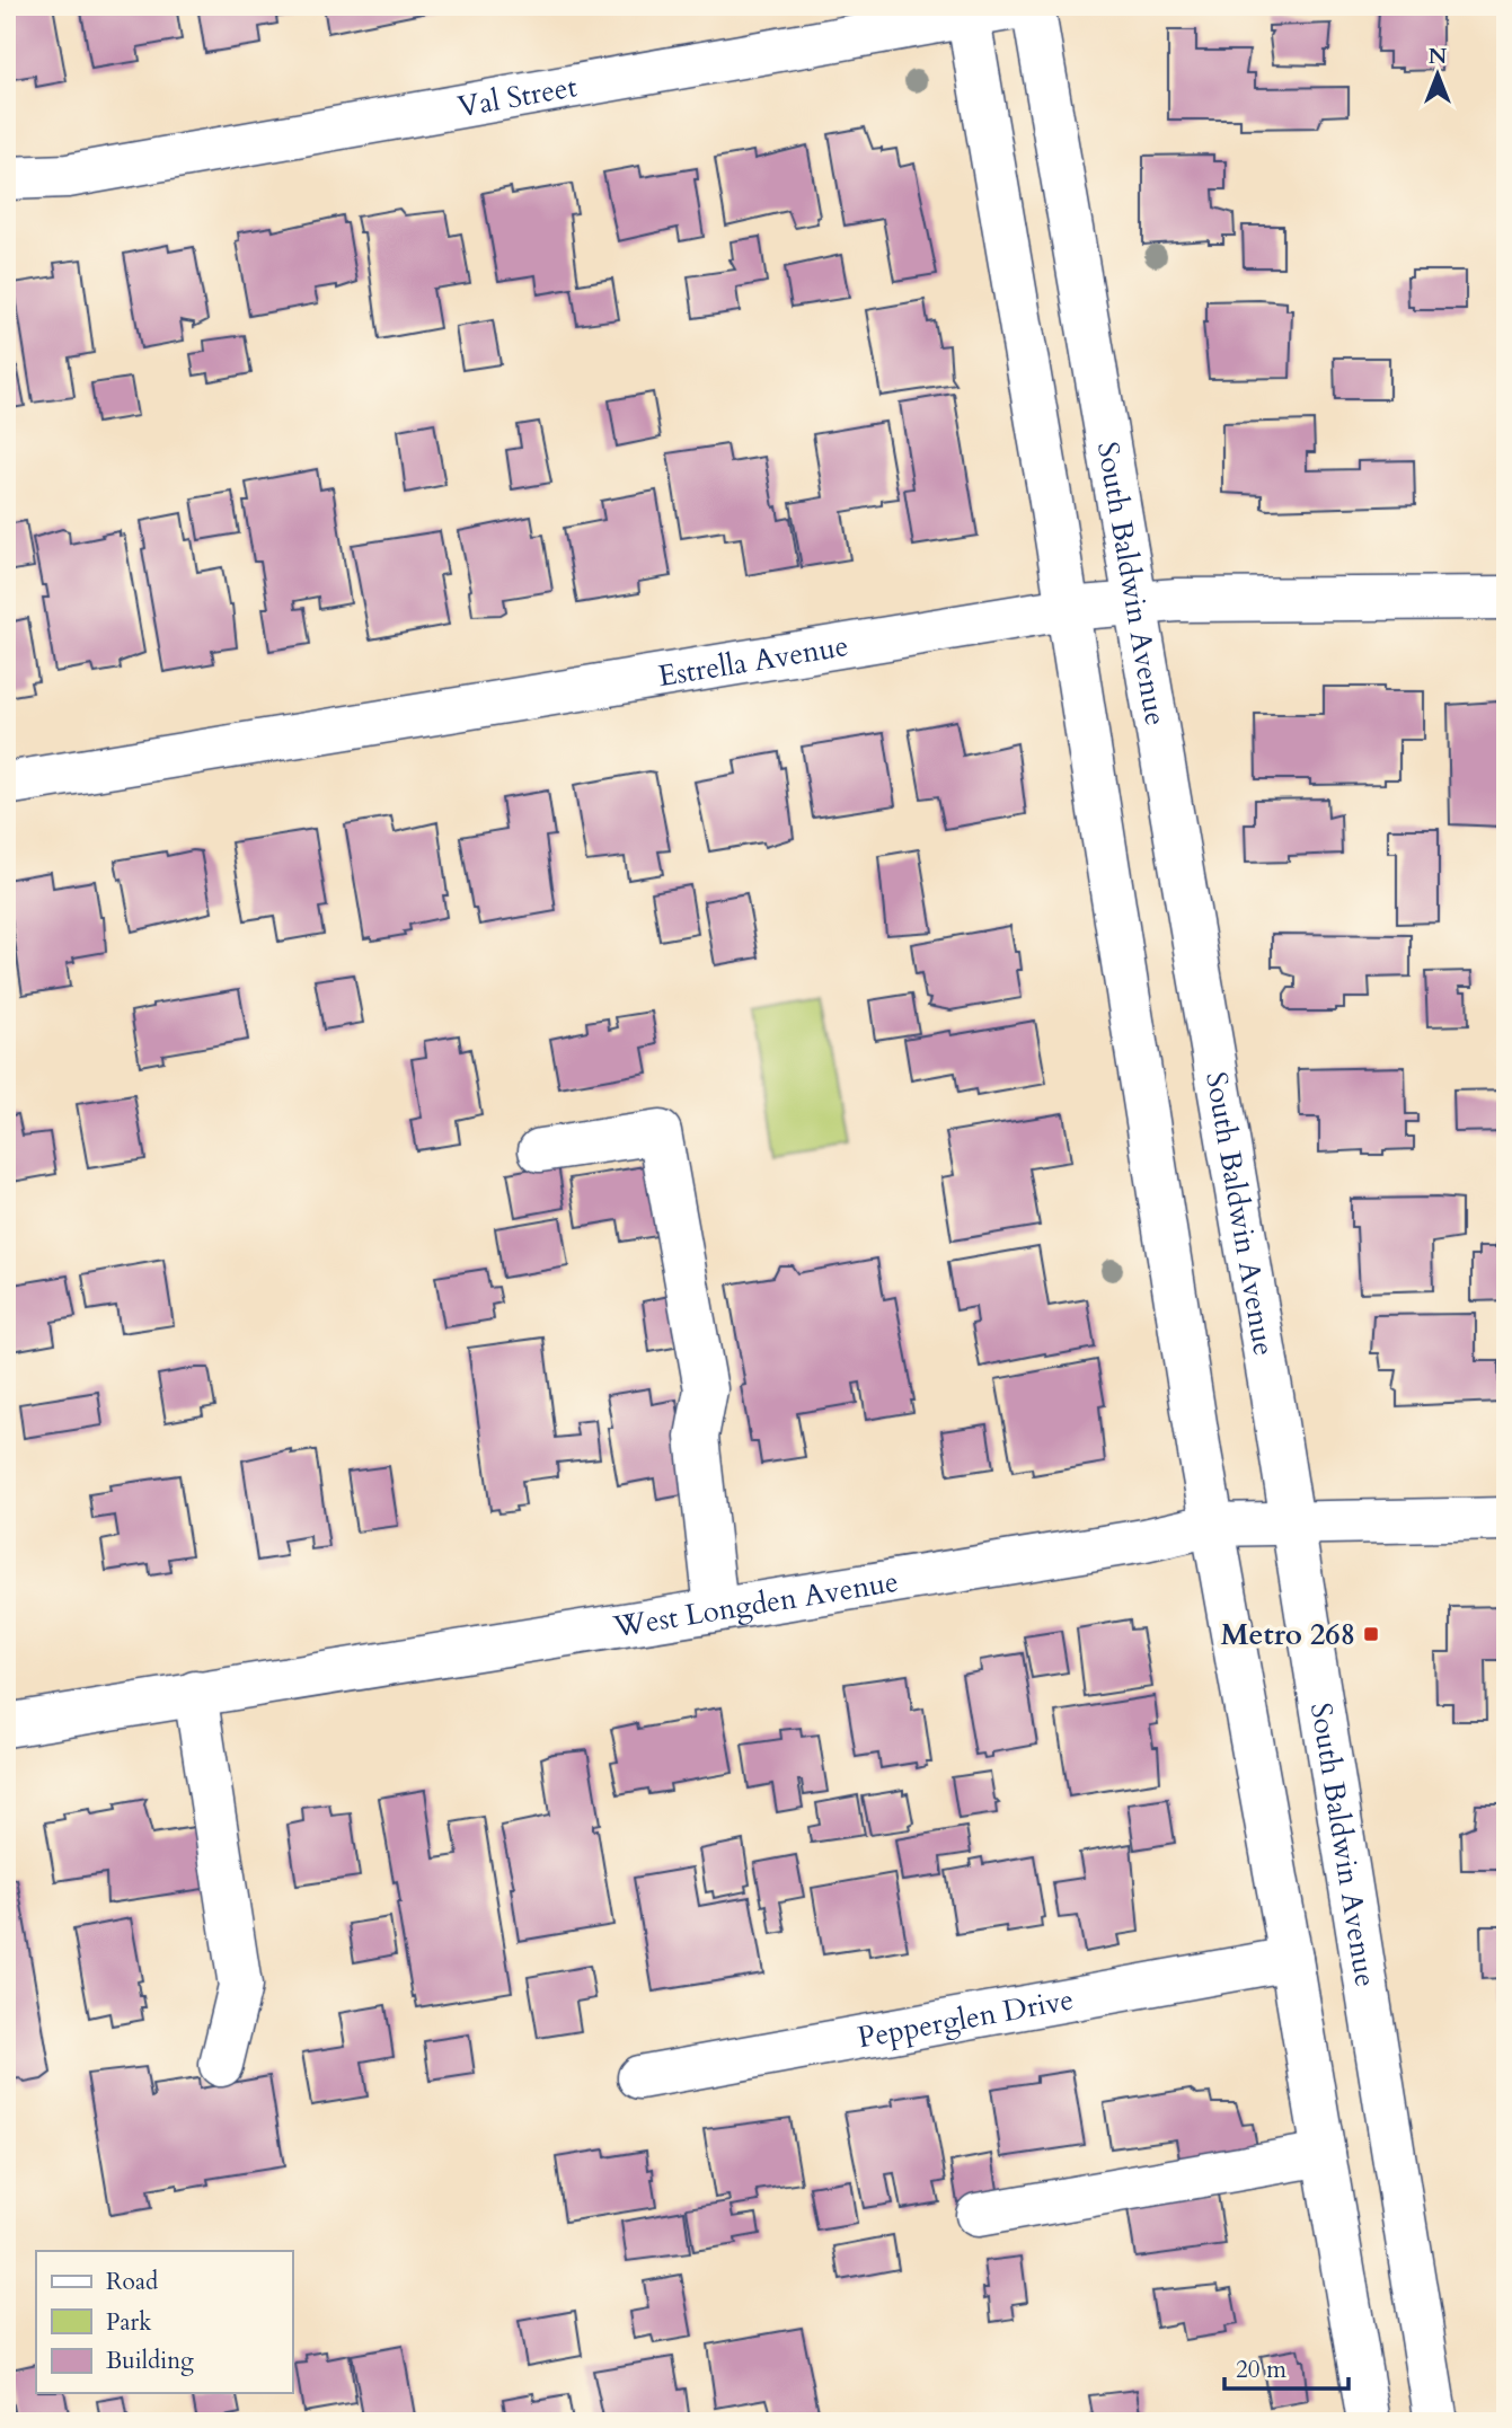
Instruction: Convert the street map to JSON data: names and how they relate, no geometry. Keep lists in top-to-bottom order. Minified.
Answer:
{"streets":{"main road":["Val Street","South Baldwin Avenue","Estrella Avenue","West Longden Avenue","Pepperglen Drive"]},"crossings":[["South Baldwin Avenue","Estrella Avenue"],["South Baldwin Avenue","West Longden Avenue"]],"places":{"transit":["Metro 268"]},"legend":["Road","Park","Building"],"scale_bar":"20 m","north":"top"}
